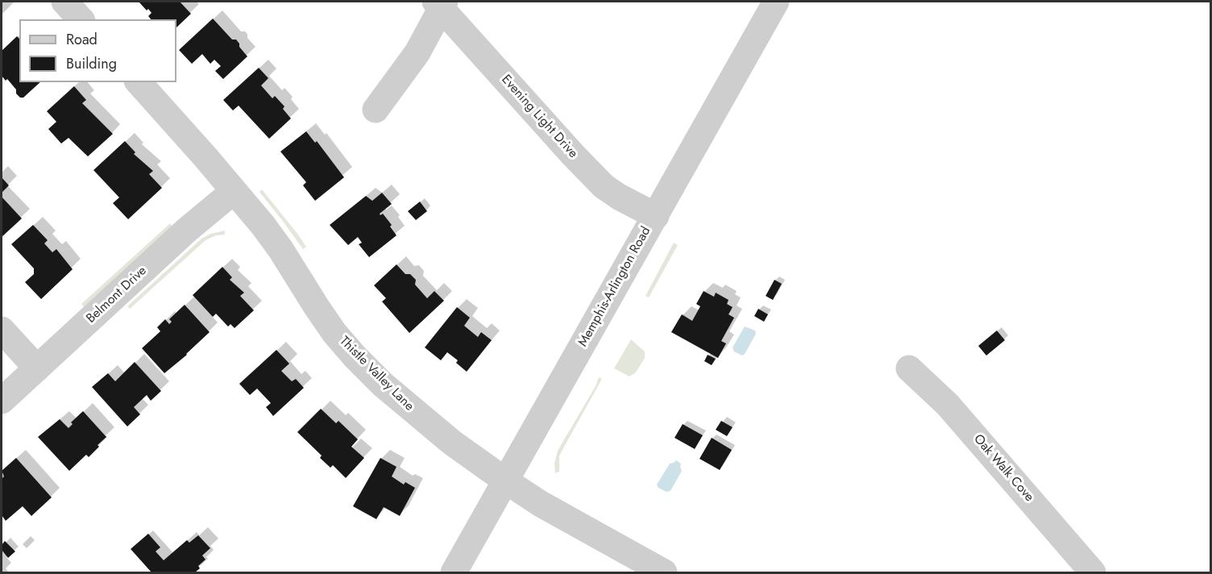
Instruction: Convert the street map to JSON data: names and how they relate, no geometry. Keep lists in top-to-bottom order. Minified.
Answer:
{"streets":{"street":["Evening Light Drive","Memphis-Arlington Road","Belmont Drive","Thistle Valley Lane","Oak Walk Cove"]},"crossings":[["Evening Light Drive","Memphis-Arlington Road"],["Memphis-Arlington Road","Thistle Valley Lane"],["Belmont Drive","Thistle Valley Lane"]],"legend":["Road","Building"]}
